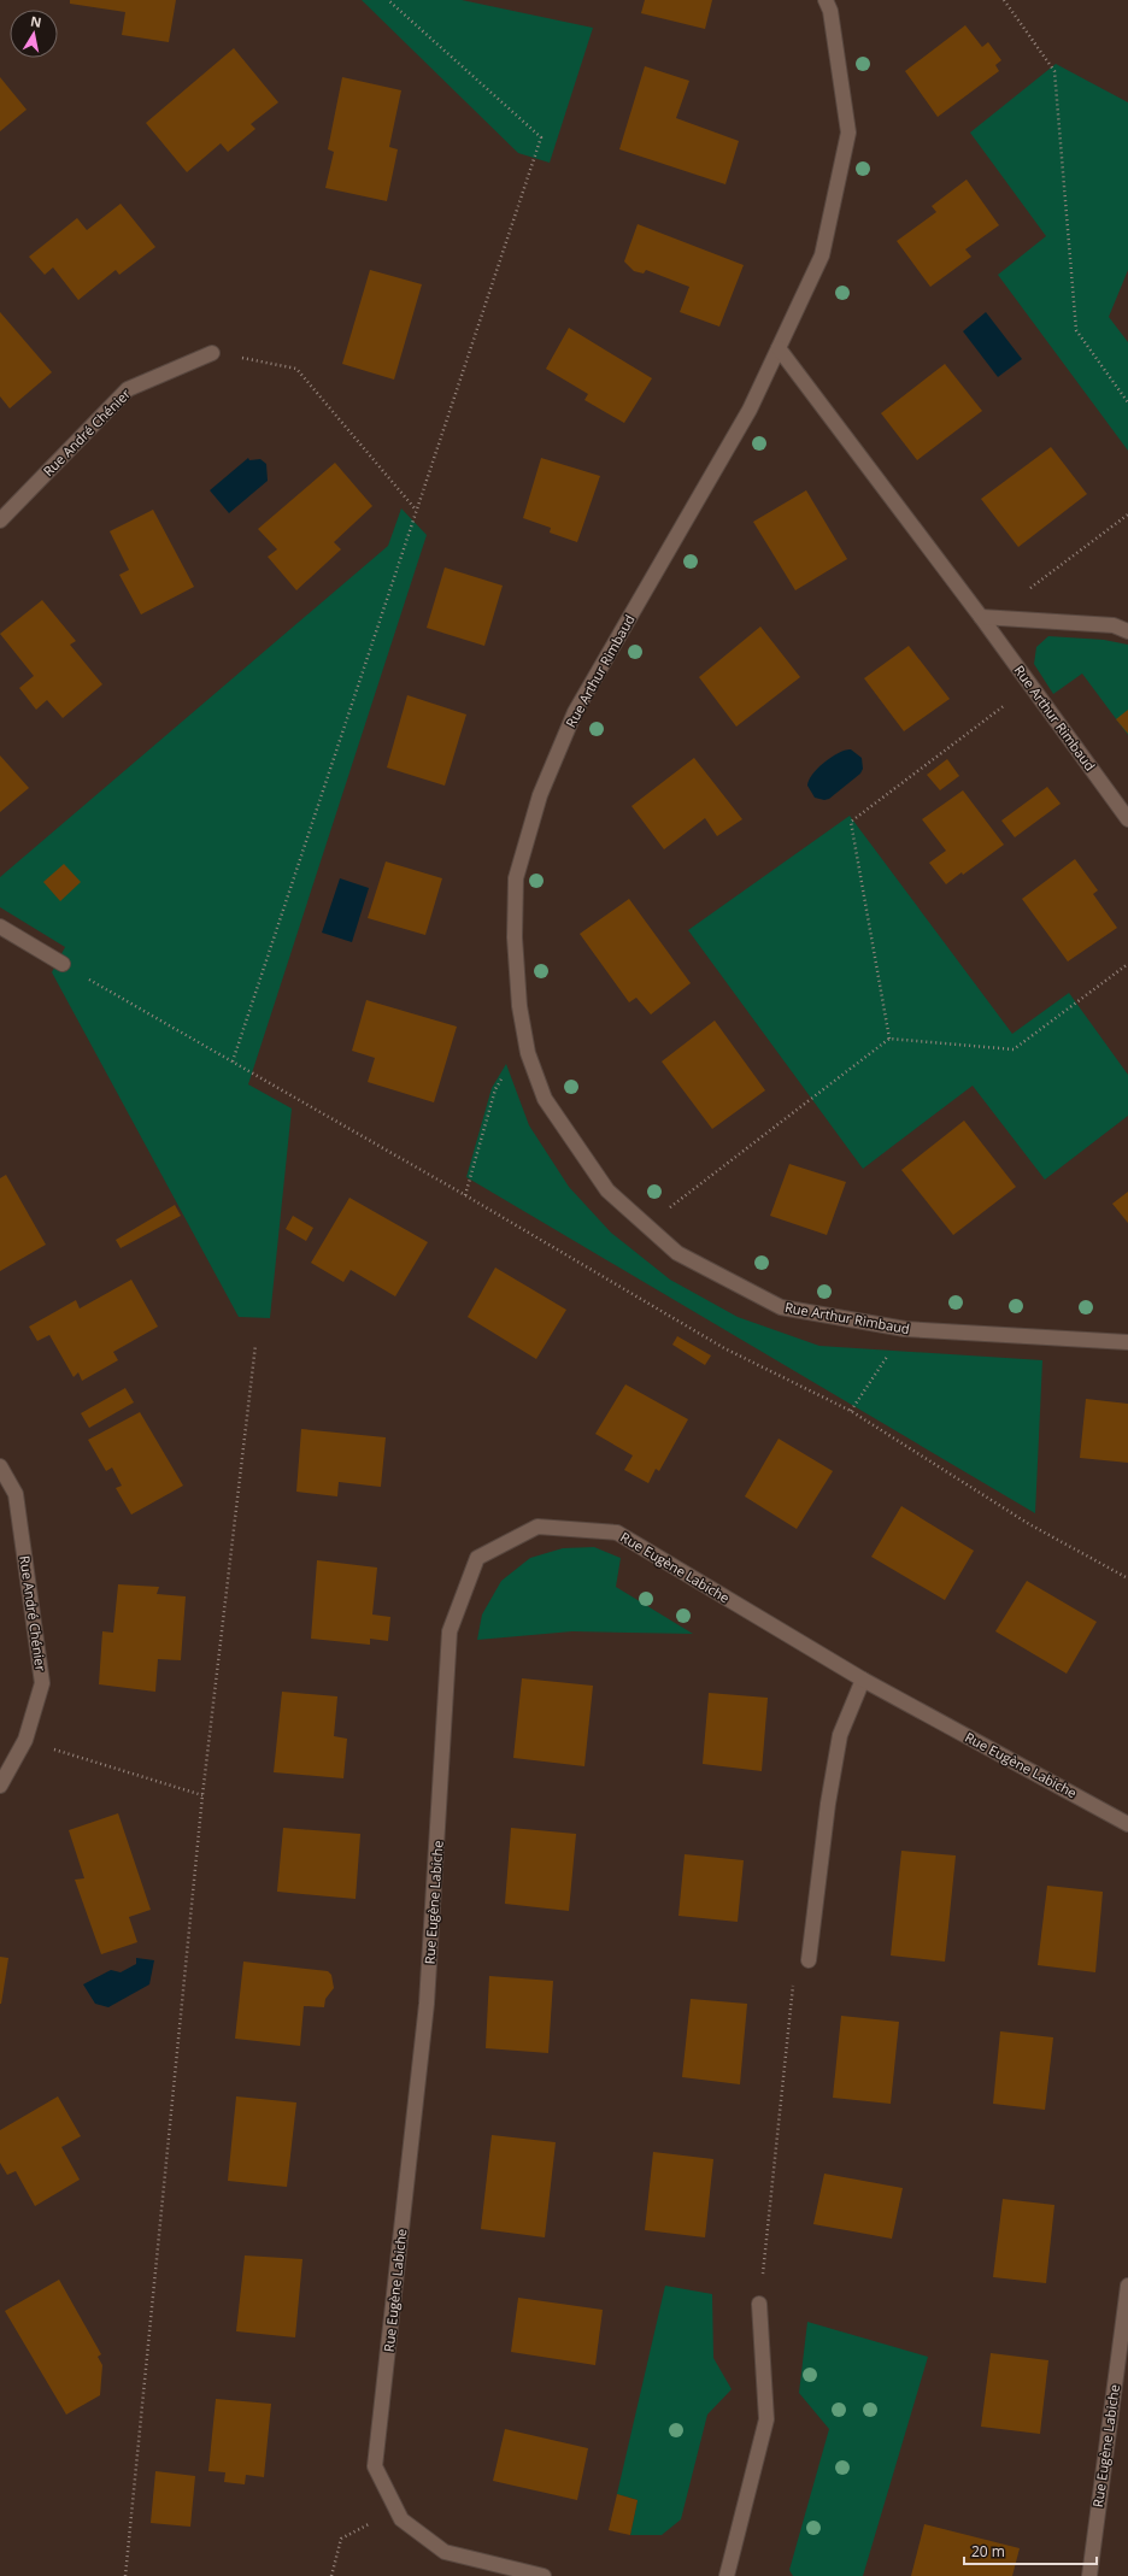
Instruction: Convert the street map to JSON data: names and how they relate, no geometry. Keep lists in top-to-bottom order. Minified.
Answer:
{"streets":{"street":["Rue André Chénier","Rue Arthur Rimbaud","Rue Eugène Labiche"]},"scale_bar":"20 m","north":"top"}
